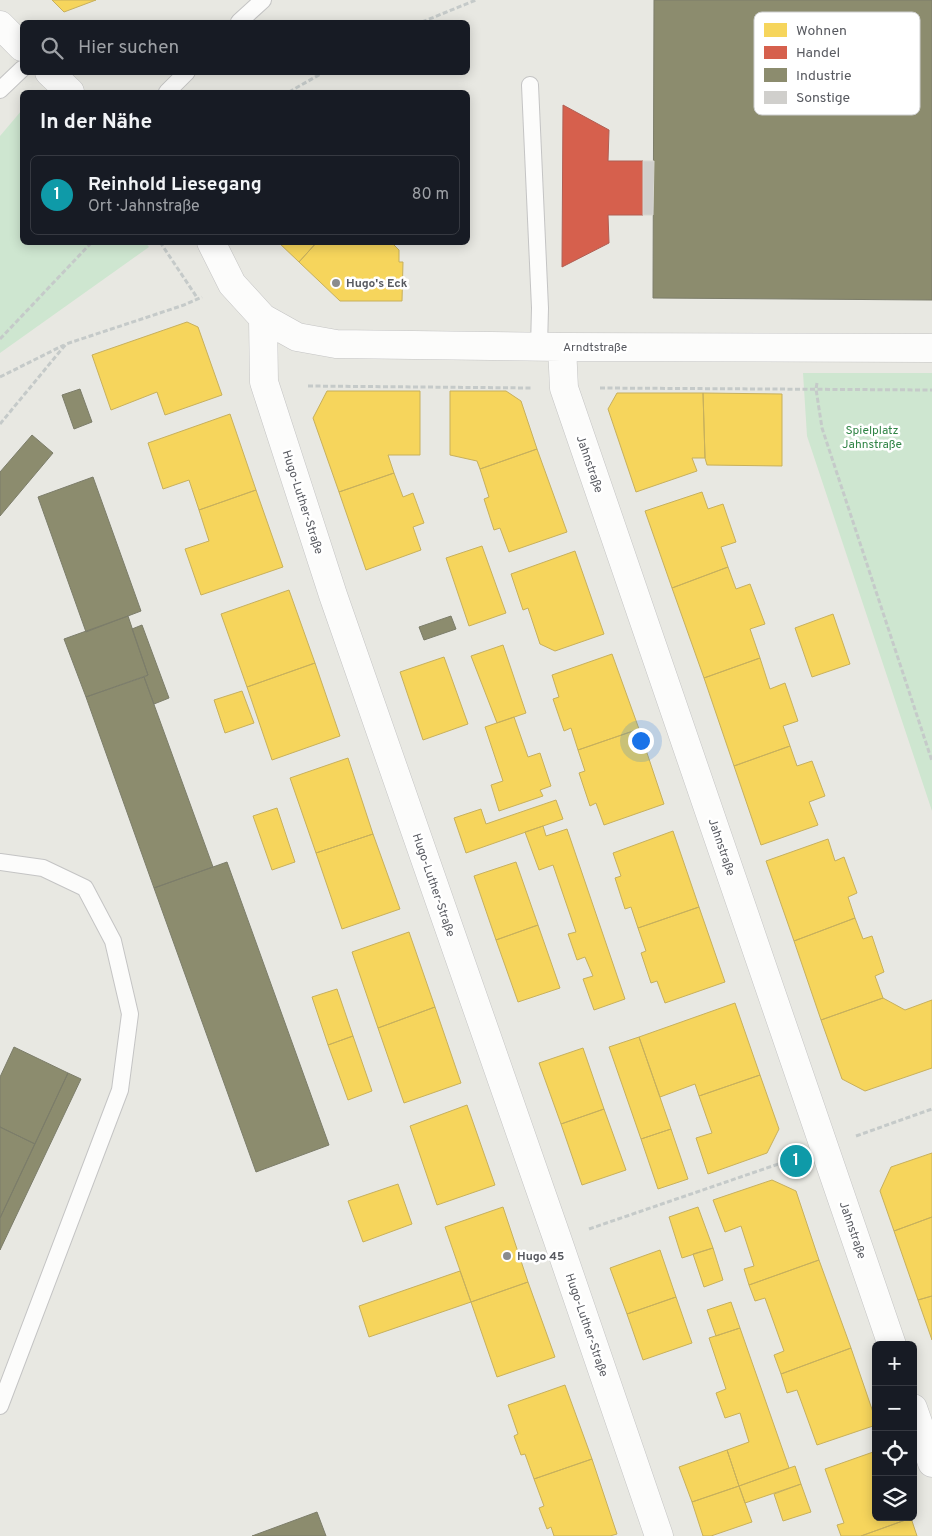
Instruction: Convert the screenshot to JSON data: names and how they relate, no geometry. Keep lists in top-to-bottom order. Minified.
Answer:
{"streets":{"street":["Arndtstraße","Jahnstraße","Hugo-Luther-Straße"]},"crossings":[["Arndtstraße","Jahnstraße"],["Arndtstraße","Hugo-Luther-Straße"]],"parks":["Spielplatz Jahnstraße"],"places":["Hugo's Eck","Hugo 45"],"legend":["Wohnen","Handel","Industrie","Sonstige"],"page":{"search":"Hier suchen","heading":"In der Nähe","list":[{"mark":"1","name":"Reinhold Liesegang","note":"Ort · Jahnstraße","value":"80 m"}],"pins":"1","map_buttons":["+","−"]}}
